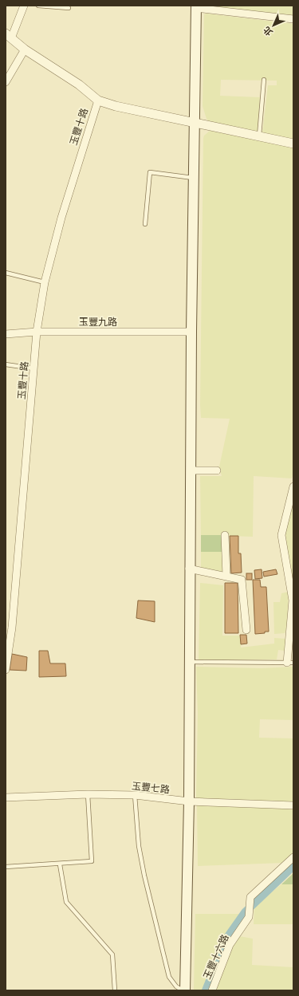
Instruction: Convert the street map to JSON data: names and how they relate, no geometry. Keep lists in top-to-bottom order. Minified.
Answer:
{"streets":{"street":["玉豐十路","玉豐九路","玉豐七路","玉豐十六路"]},"crossings":[["玉豐十路","玉豐九路"]],"north":"bottom left"}
